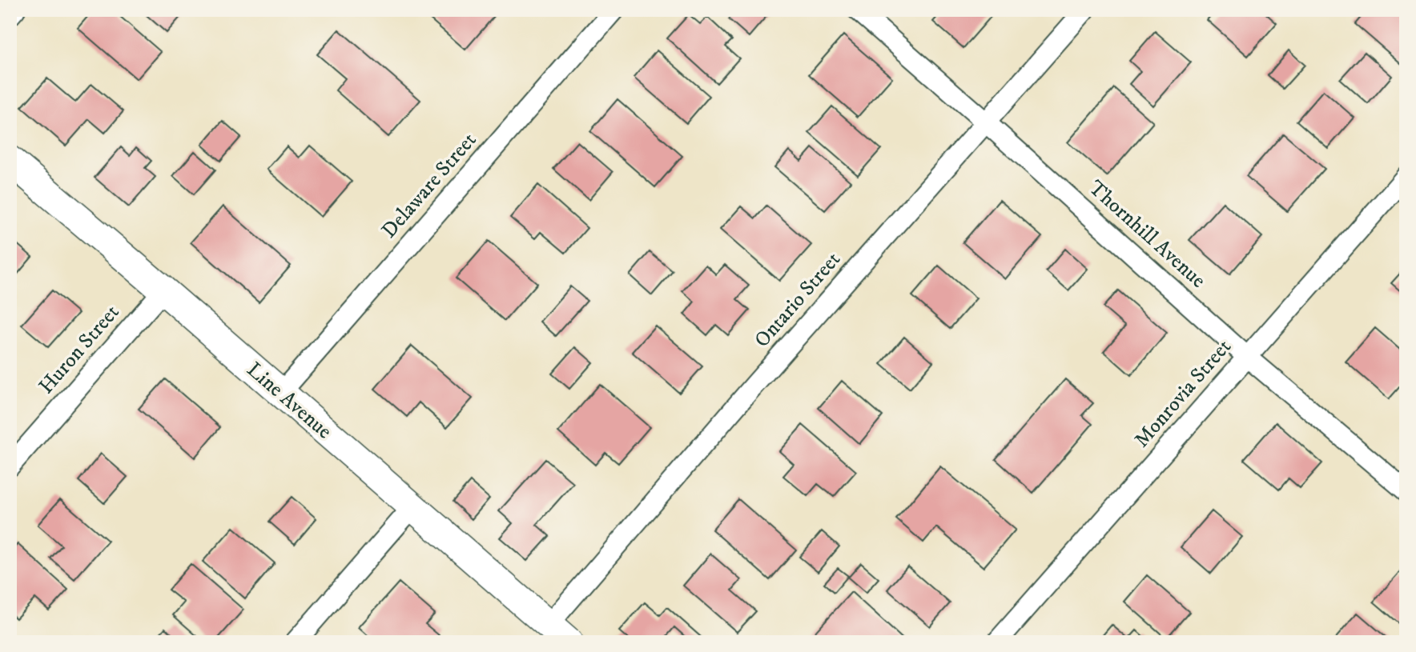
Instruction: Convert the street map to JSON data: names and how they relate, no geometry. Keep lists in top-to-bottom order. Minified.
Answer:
{"streets":{"main road":["Line Avenue"],"street":["Delaware Street","Thornhill Avenue","Ontario Street","Huron Street","Monrovia Street"]},"crossings":[["Delaware Street","Line Avenue"],["Thornhill Avenue","Ontario Street"],["Thornhill Avenue","Monrovia Street"],["Ontario Street","Line Avenue"],["Huron Street","Line Avenue"]]}
